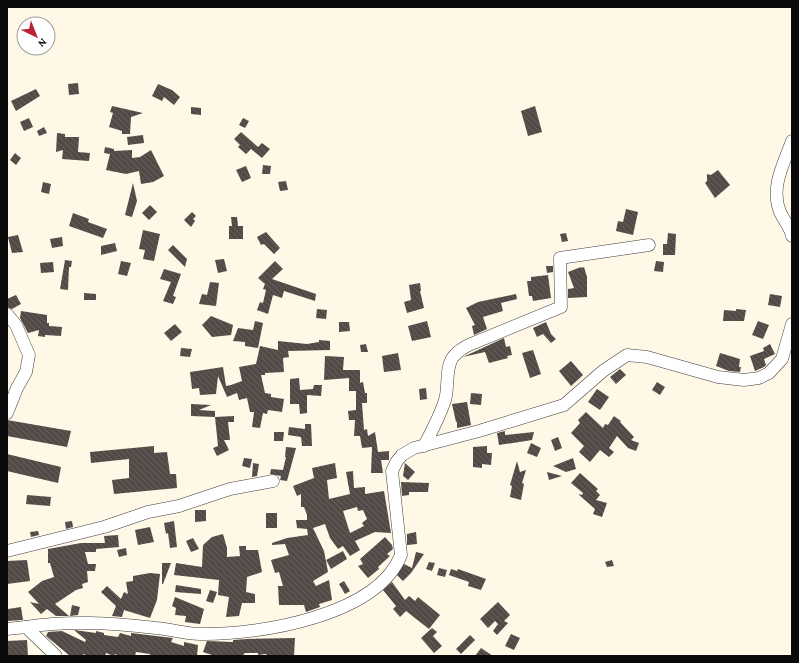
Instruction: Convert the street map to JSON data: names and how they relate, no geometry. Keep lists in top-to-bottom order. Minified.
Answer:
{"north":"bottom right"}
